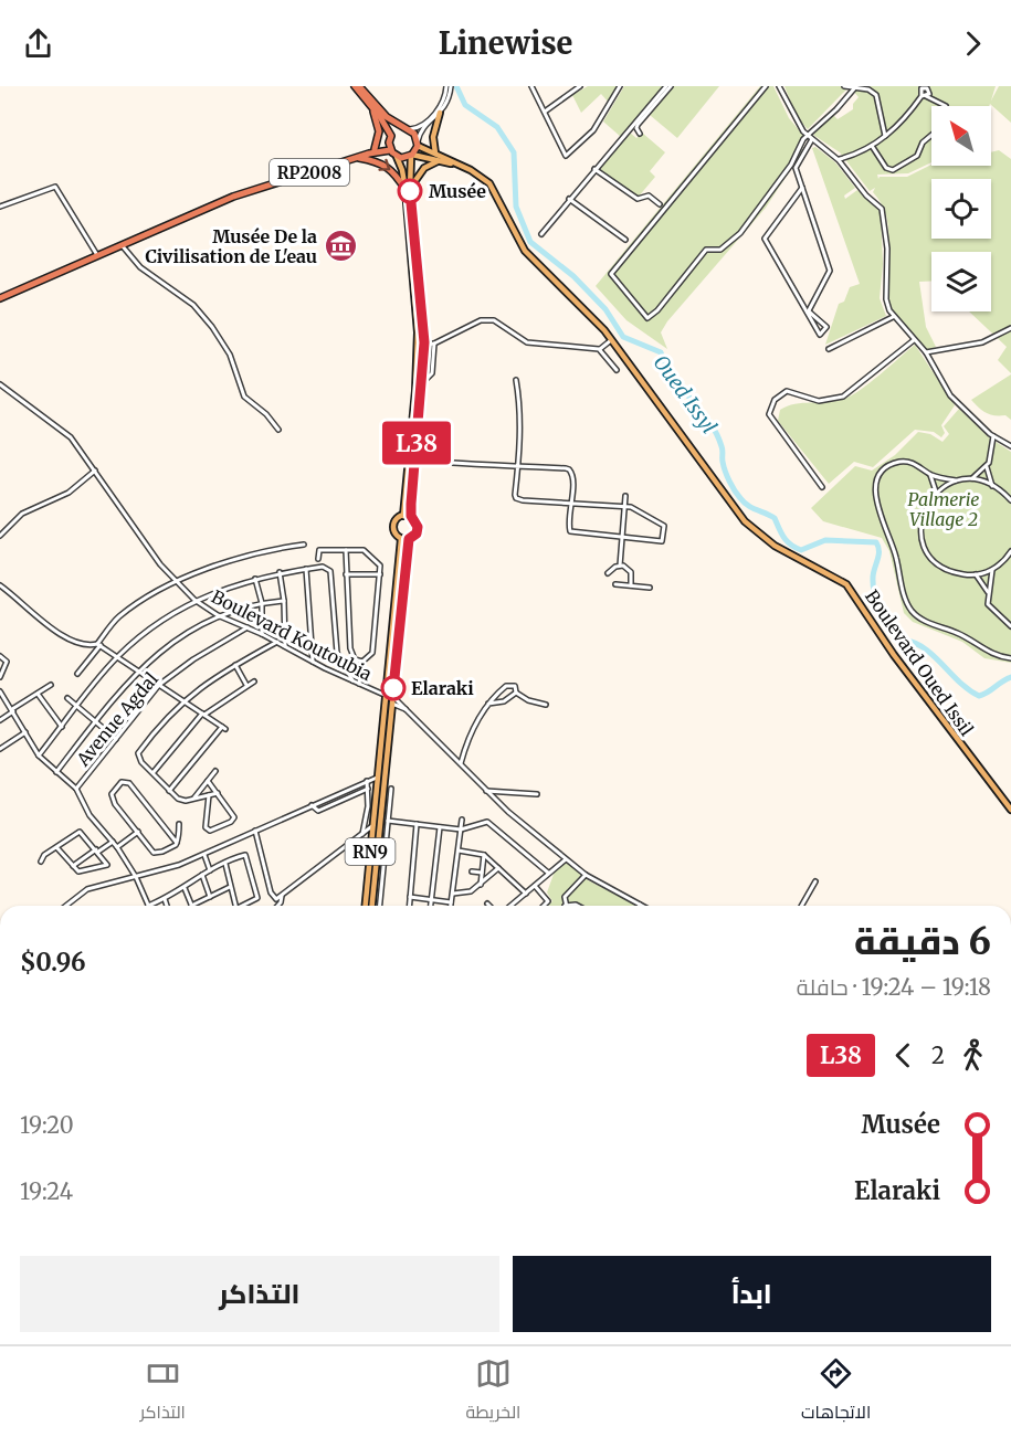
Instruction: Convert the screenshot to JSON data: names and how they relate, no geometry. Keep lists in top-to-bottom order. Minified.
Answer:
{"streets":{"highway":["RP2008","RN9"],"main road":["Boulevard Oued Issil"],"street":["Boulevard Koutoubia","Avenue Agdal"]},"crossings":[["RP2008","Boulevard Oued Issil"],["RP2008","RN9"],["Boulevard Koutoubia","Avenue Agdal"],["Boulevard Koutoubia","RN9"],["Boulevard Oued Issil","RN9"]],"water":["Oued Issyl"],"parks":["Palmerie Village 2"],"places":{"other":["Musée","Elaraki"],"museum":["Musée De la Civilisation de L'eau"]},"lines":["bus line L38"],"north":"top left","page":{"header":"Linewise","on_map":"L38","heading":["6 دقيقة","19:18 – 19:24 · حافلة","$0.96"],"legs":["2","L38"],"list":[{"name":"Musée","value":"19:20"},{"name":"Elaraki","value":"19:24"}],"buttons":["ابدأ","التذاكر"],"tabs":["الاتجاهات","الخريطة","التذاكر"]}}
